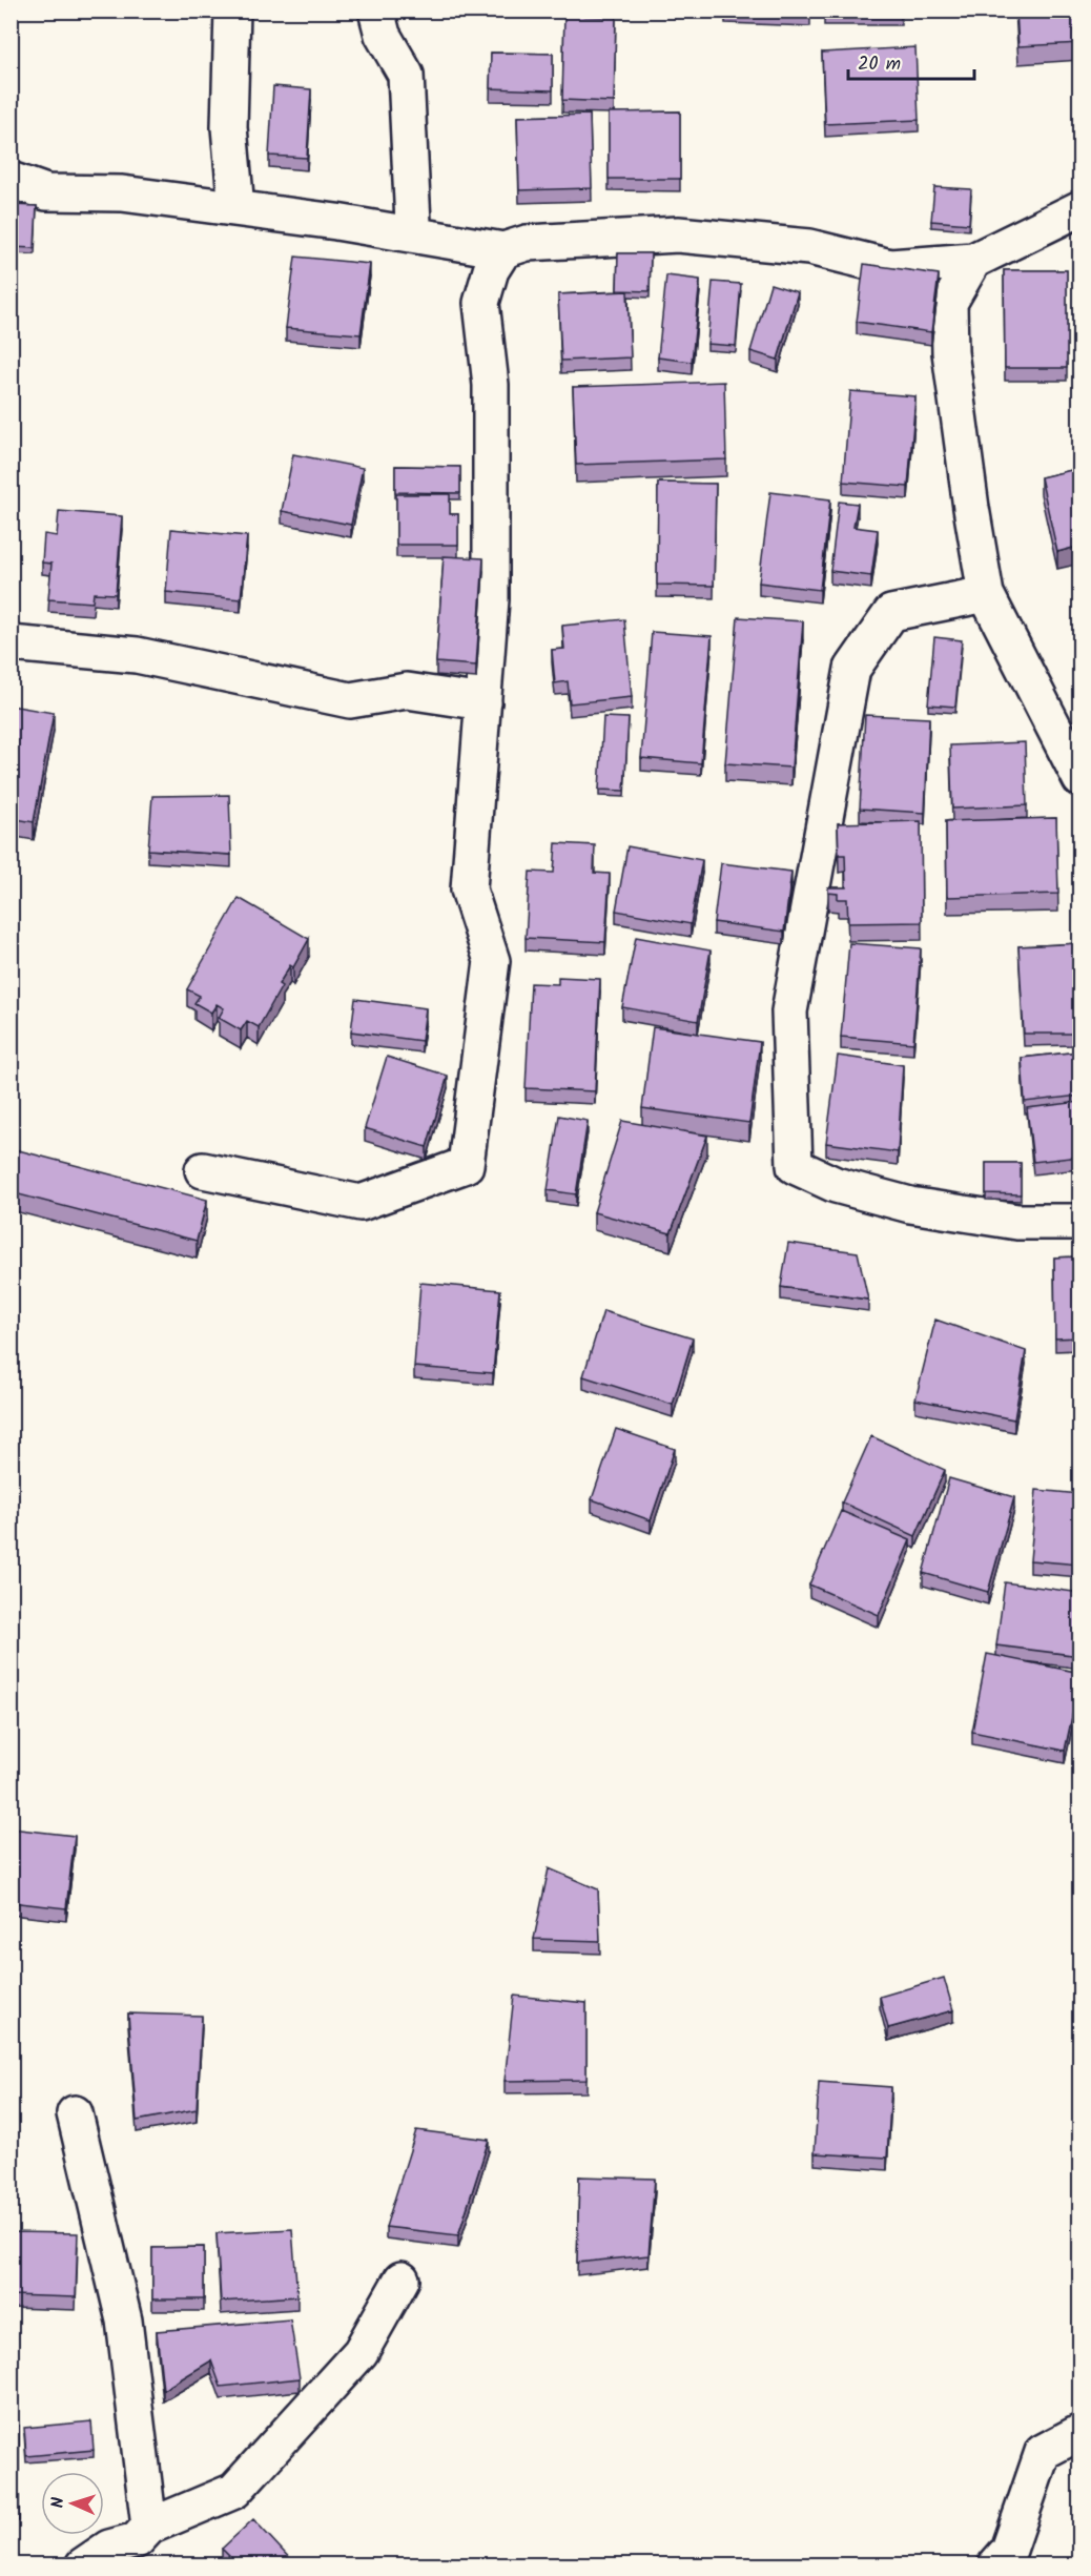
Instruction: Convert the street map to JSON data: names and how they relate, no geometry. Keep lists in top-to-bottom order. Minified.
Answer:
{"scale_bar":"20 m","north":"left"}
